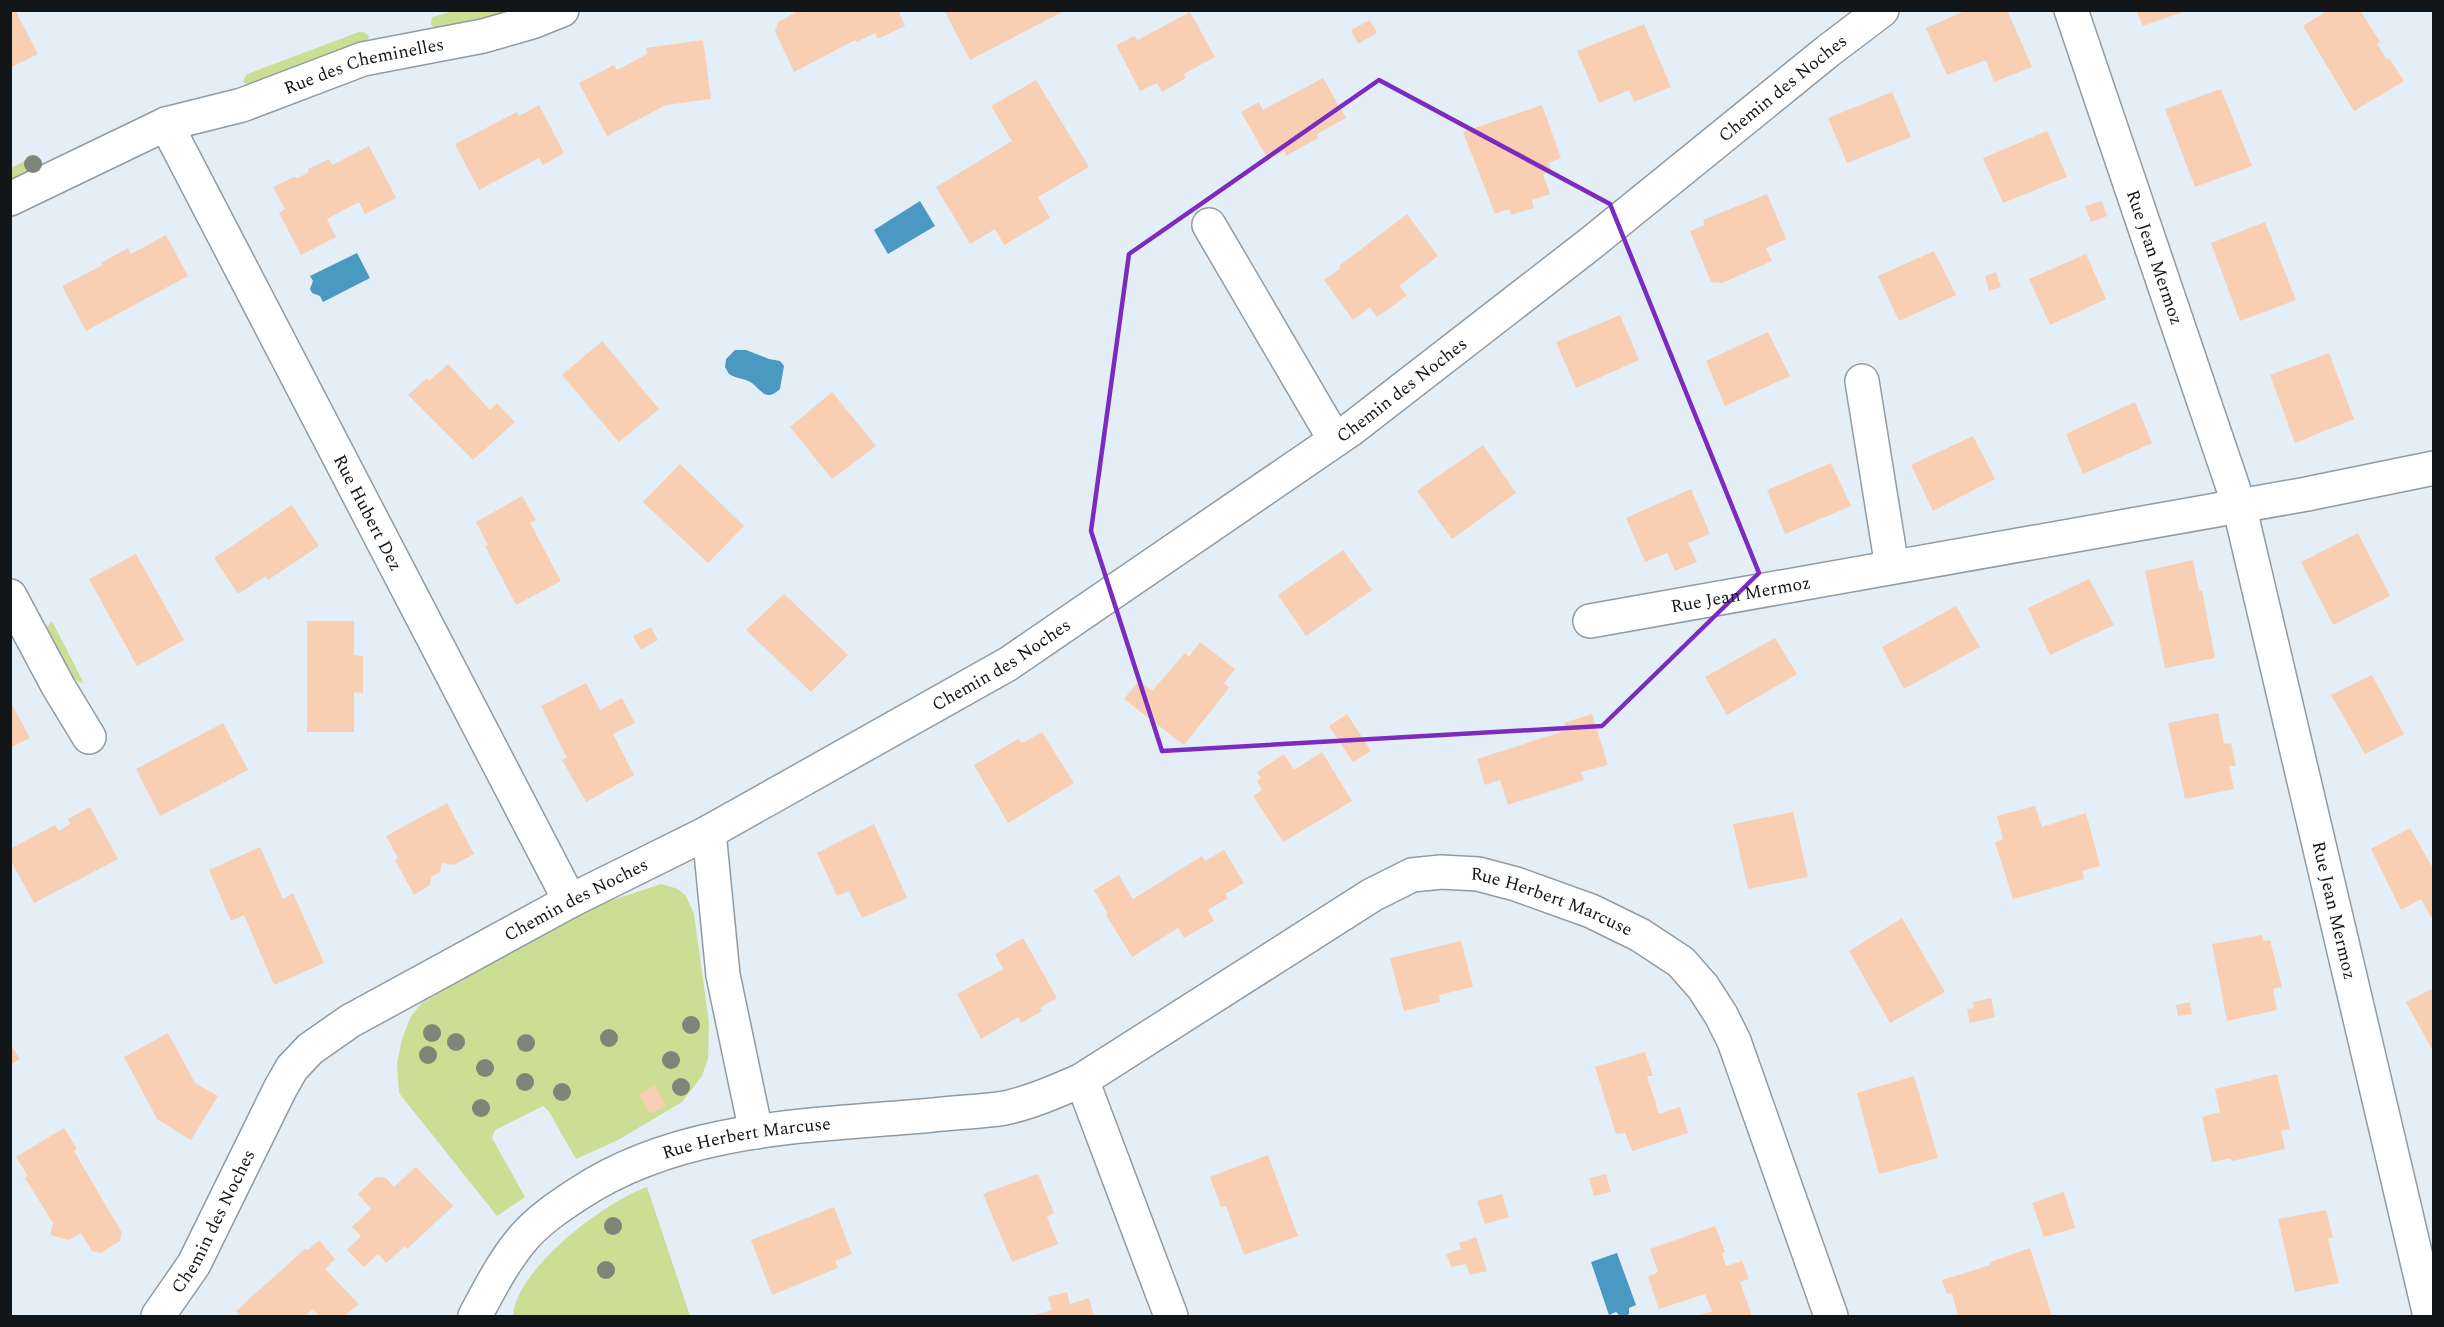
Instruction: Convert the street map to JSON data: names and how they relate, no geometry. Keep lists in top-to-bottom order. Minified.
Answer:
{"streets":{"street":["Rue des Cheminelles","Chemin des Noches","Rue Jean Mermoz","Rue Hubert Dez","Rue Herbert Marcuse"]},"crossings":[["Rue des Cheminelles","Rue Hubert Dez"],["Chemin des Noches","Rue Hubert Dez"]]}
